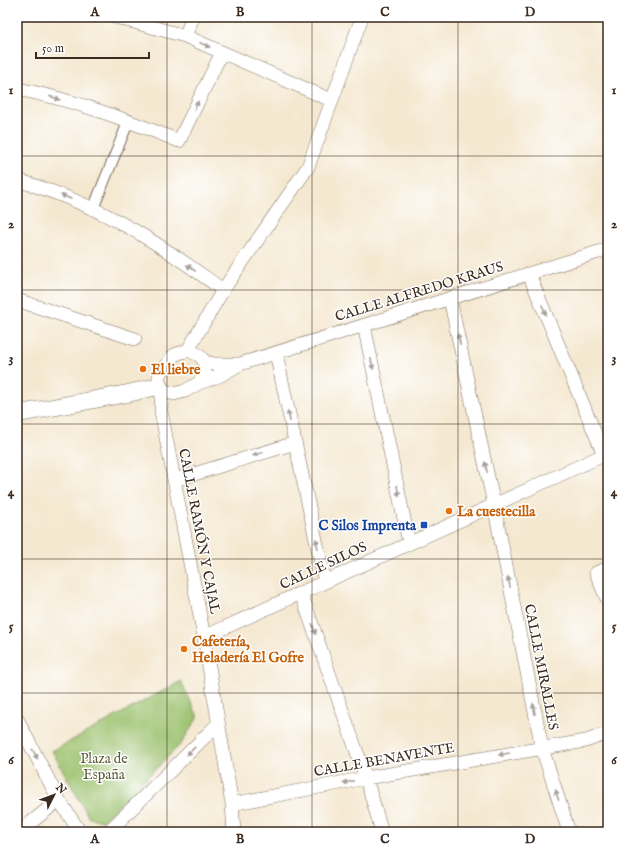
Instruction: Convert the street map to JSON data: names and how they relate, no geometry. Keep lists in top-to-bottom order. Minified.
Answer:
{"streets":{"street":["CALLE ALFREDO KRAUS","CALLE RAMÓN Y CAJAL","CALLE SILOS","CALLE MIRALLES","CALLE BENAVENTE"]},"crossings":[["CALLE ALFREDO KRAUS","CALLE MIRALLES"],["CALLE RAMÓN Y CAJAL","CALLE SILOS"],["CALLE RAMÓN Y CAJAL","CALLE BENAVENTE"],["CALLE SILOS","CALLE MIRALLES"],["CALLE MIRALLES","CALLE BENAVENTE"]],"one_way":["CALLE BENAVENTE"],"parks":["Plaza de España"],"places":{"other":["El liebre","La cuestecilla","Cafetería, Heladería El Gofre"],"transit":["C Silos Imprenta"]},"scale_bar":"50 m","north":"top right","grid":{"columns":["A","B","C","D"],"rows":["1","2","3","4","5","6"]}}
